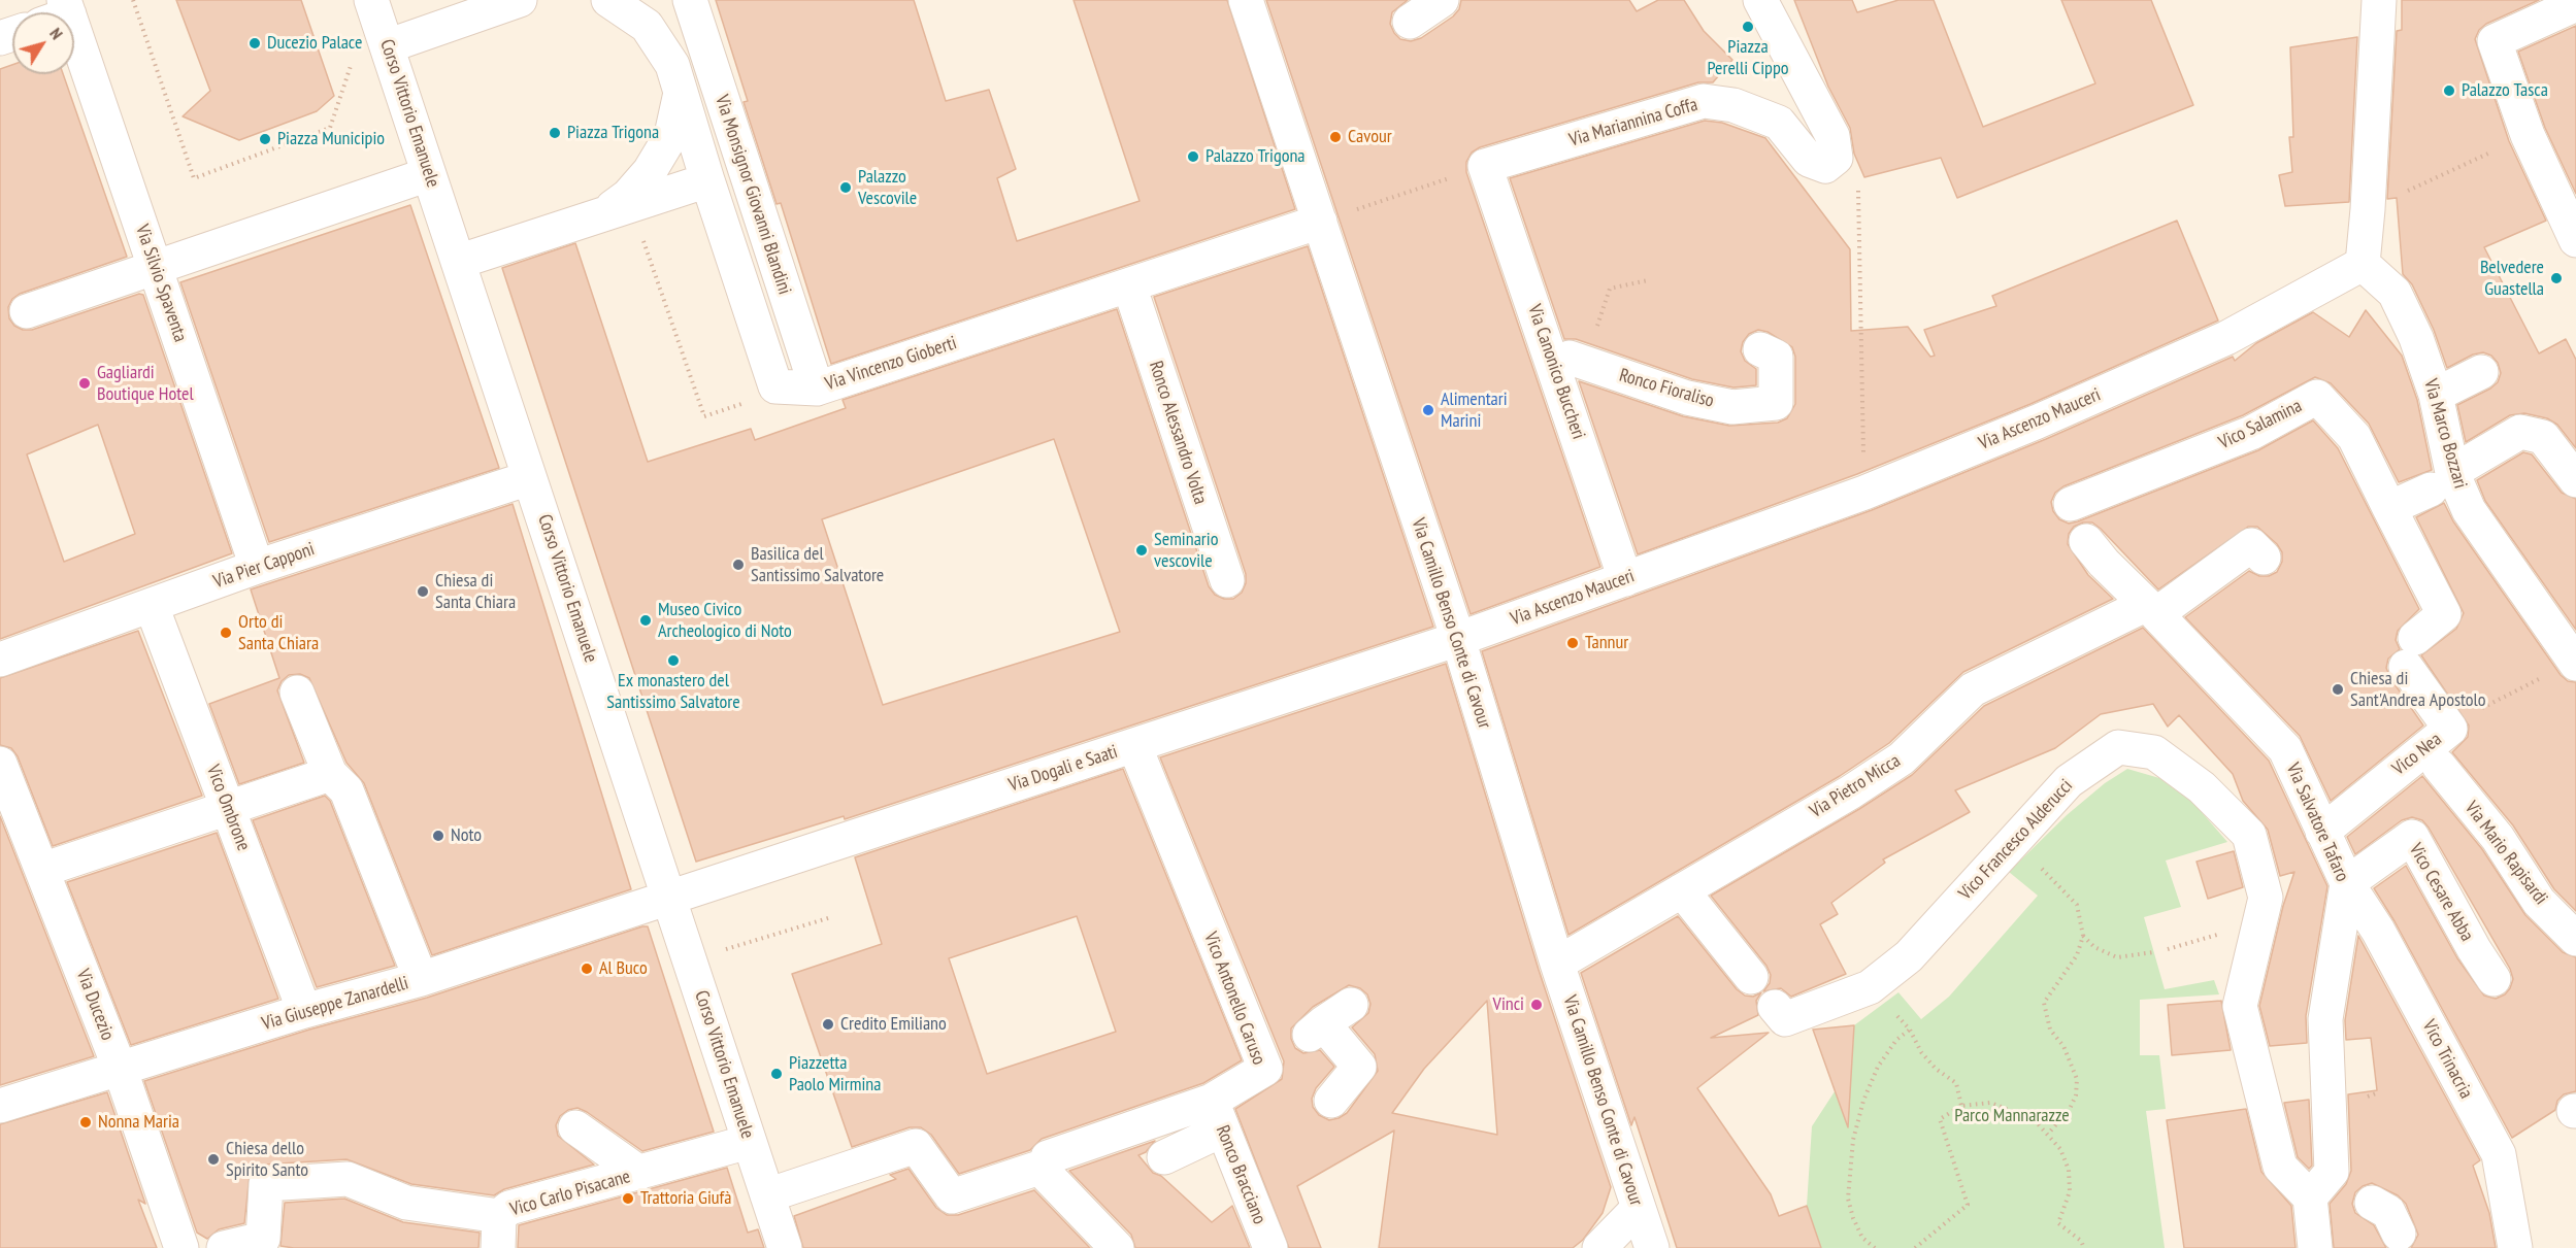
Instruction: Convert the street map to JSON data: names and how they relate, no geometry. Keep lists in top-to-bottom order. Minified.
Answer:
{"streets":{"street":["Corso Vittorio Emanuele","Via Mariannina Coffa","Via Monsignor Giovanni Blandini","Via Silvio Spaventa","Via Vincenzo Gioberti","Via Canonico Buccheri","Ronco Fioraliso","Via Ascenzo Mauceri","Vico Salamina","Ronco Alessandro Volta","Via Marco Bozzari","Via Pier Capponi","Via Camillo Benso Conte di Cavour","Vico Nea","Via Dogali e Saati","Via Pietro Micca","Vico Ombrone","Via Salvatore Tafaro","Vico Francesco Alderucci","Via Mario Rapisardi","Vico Cesare Abba","Vico Antonello Caruso","Via Giuseppe Zanardelli","Via Ducezio","Vico Trinacria","Ronco Bracciano","Vico Carlo Pisacane"]},"crossings":[["Corso Vittorio Emanuele","Via Pier Capponi"],["Corso Vittorio Emanuele","Via Dogali e Saati"],["Corso Vittorio Emanuele","Via Giuseppe Zanardelli"],["Corso Vittorio Emanuele","Vico Carlo Pisacane"],["Via Mariannina Coffa","Via Canonico Buccheri"],["Via Monsignor Giovanni Blandini","Via Vincenzo Gioberti"],["Via Silvio Spaventa","Via Pier Capponi"],["Via Vincenzo Gioberti","Ronco Alessandro Volta"],["Via Vincenzo Gioberti","Via Camillo Benso Conte di Cavour"],["Via Canonico Buccheri","Via Ascenzo Mauceri"],["Via Ascenzo Mauceri","Via Marco Bozzari"],["Via Ascenzo Mauceri","Via Camillo Benso Conte di Cavour"],["Via Ascenzo Mauceri","Via Dogali e Saati"],["Via Pier Capponi","Vico Ombrone"],["Via Camillo Benso Conte di Cavour","Via Dogali e Saati"],["Via Camillo Benso Conte di Cavour","Via Pietro Micca"],["Vico Nea","Via Salvatore Tafaro"],["Via Dogali e Saati","Vico Antonello Caruso"],["Via Dogali e Saati","Via Giuseppe Zanardelli"],["Via Pietro Micca","Via Salvatore Tafaro"],["Vico Ombrone","Via Giuseppe Zanardelli"],["Via Salvatore Tafaro","Vico Francesco Alderucci"],["Via Salvatore Tafaro","Vico Cesare Abba"],["Via Salvatore Tafaro","Vico Trinacria"],["Vico Cesare Abba","Vico Trinacria"],["Vico Antonello Caruso","Ronco Bracciano"],["Via Giuseppe Zanardelli","Via Ducezio"]],"parks":["Parco Mannarazze"],"places":["Piazza Perelli Cippo","Ducezio Palace","Palazzo Tasca","Piazza Trigona","Cavour","Piazza Municipio","Palazzo Trigona","Palazzo Vescovile","Belvedere Guastella","Gagliardi Boutique Hotel","Alimentari Marini","Seminario vescovile","Basilica del Santissimo Salvatore","Chiesa di Santa Chiara","Museo Civico Archeologico di Noto","Orto di Santa Chiara","Tannur","Ex monastero del Santissimo Salvatore","Chiesa di Sant'Andrea Apostolo","Noto","Al Buco","Vinci","Credito Emiliano","Piazzetta Paolo Mirmina","Nonna Maria","Chiesa dello Spirito Santo","Trattoria Giufà"],"north":"top right"}
